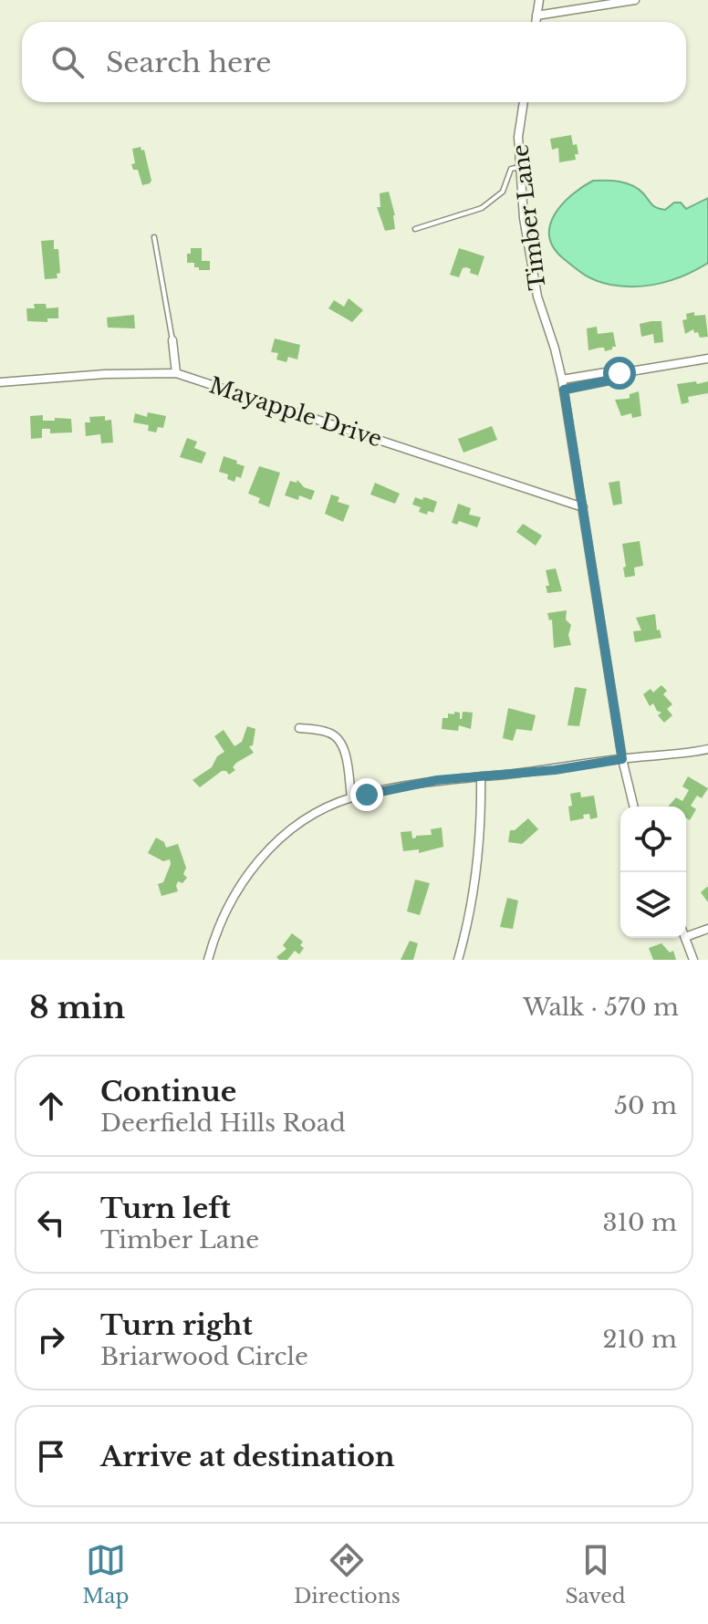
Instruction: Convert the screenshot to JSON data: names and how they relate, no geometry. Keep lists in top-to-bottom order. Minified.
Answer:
{"streets":{"street":["Timber Lane","Mayapple Drive"]},"crossings":[["Timber Lane","Mayapple Drive"]],"page":{"search":"Search here","heading":["8 min","Walk · 570 m"],"list":[["Continue","Deerfield Hills Road","50 m"],["Turn left","Timber Lane","310 m"],["Turn right","Briarwood Circle","210 m"],"Arrive at destination"],"nav":["Map","Directions","Saved"]}}
